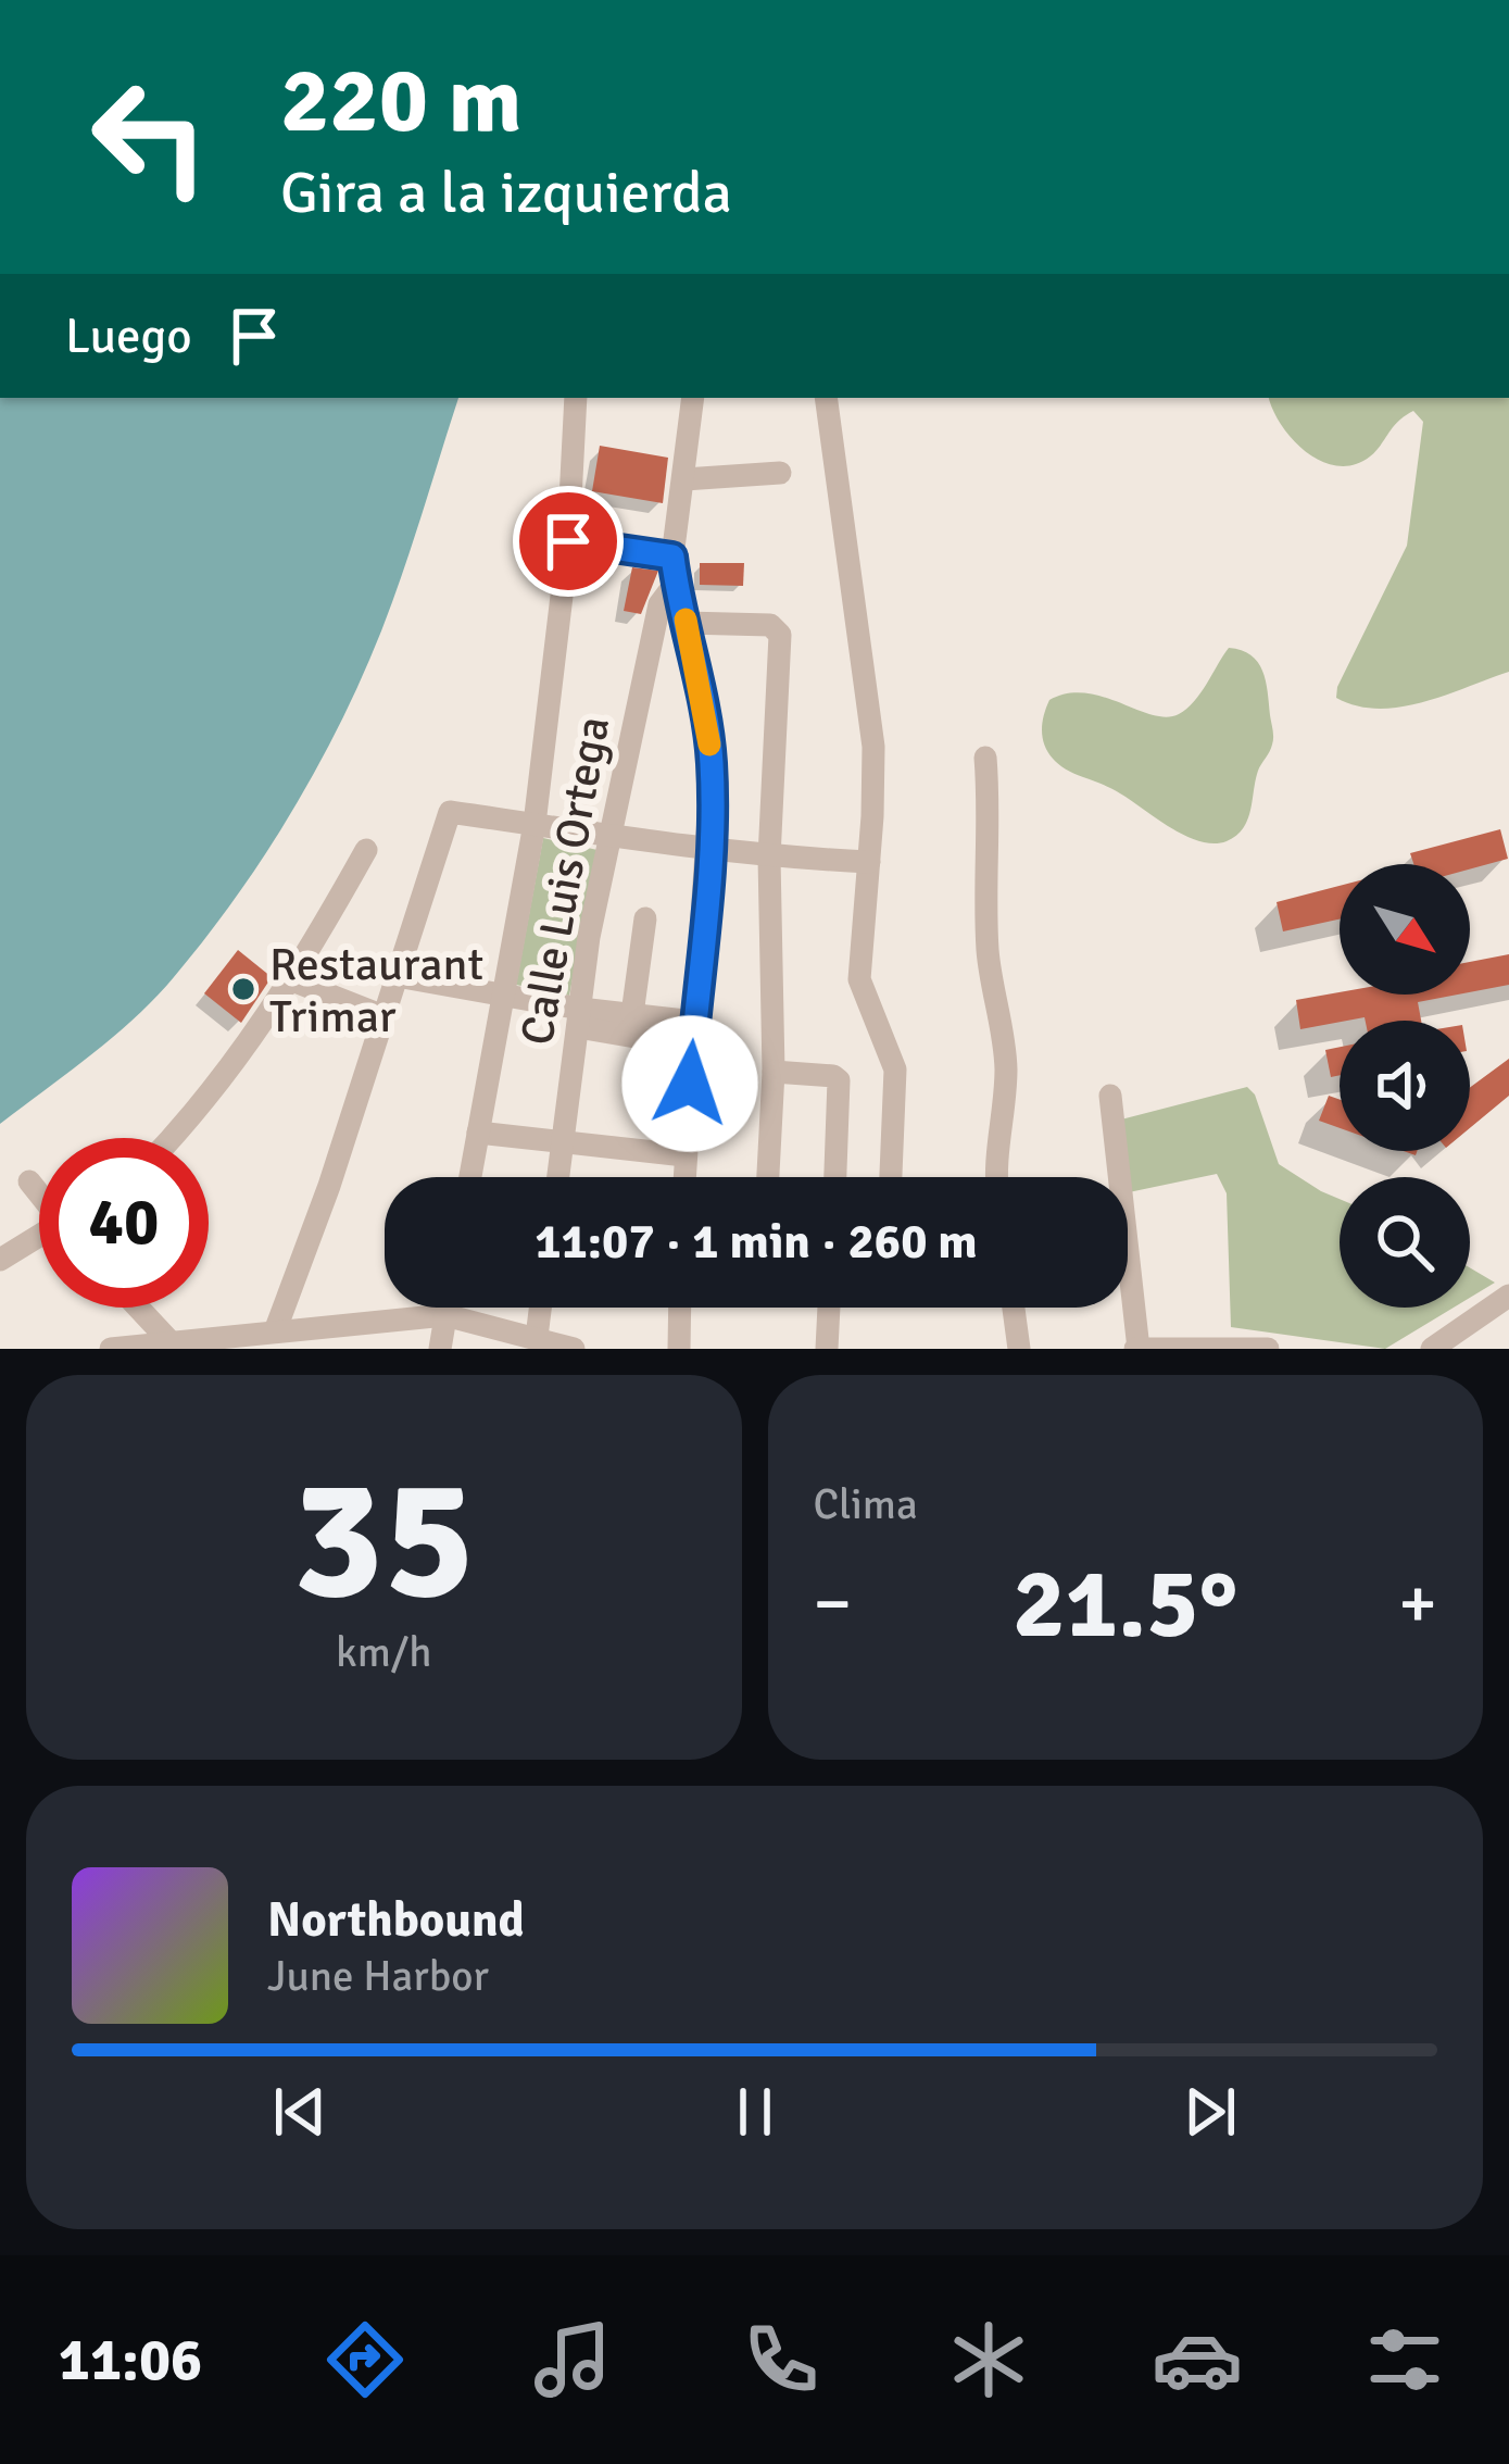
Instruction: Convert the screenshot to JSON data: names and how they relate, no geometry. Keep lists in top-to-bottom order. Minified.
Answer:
{"streets":{"street":["Calle Luis Ortega"]},"places":["Restaurant Trimar"],"north":"bottom right","page":{"turn":["220 m","Gira a la izquierda"],"then":"Luego","limit":"40","trip":"11:07 · 1 min · 260 m","tile":[["35","km/h"],"Clima"],"heat":["−","21.5°","+"],"song":["Northbound","June Harbor"],"tabs":"11:06"}}
